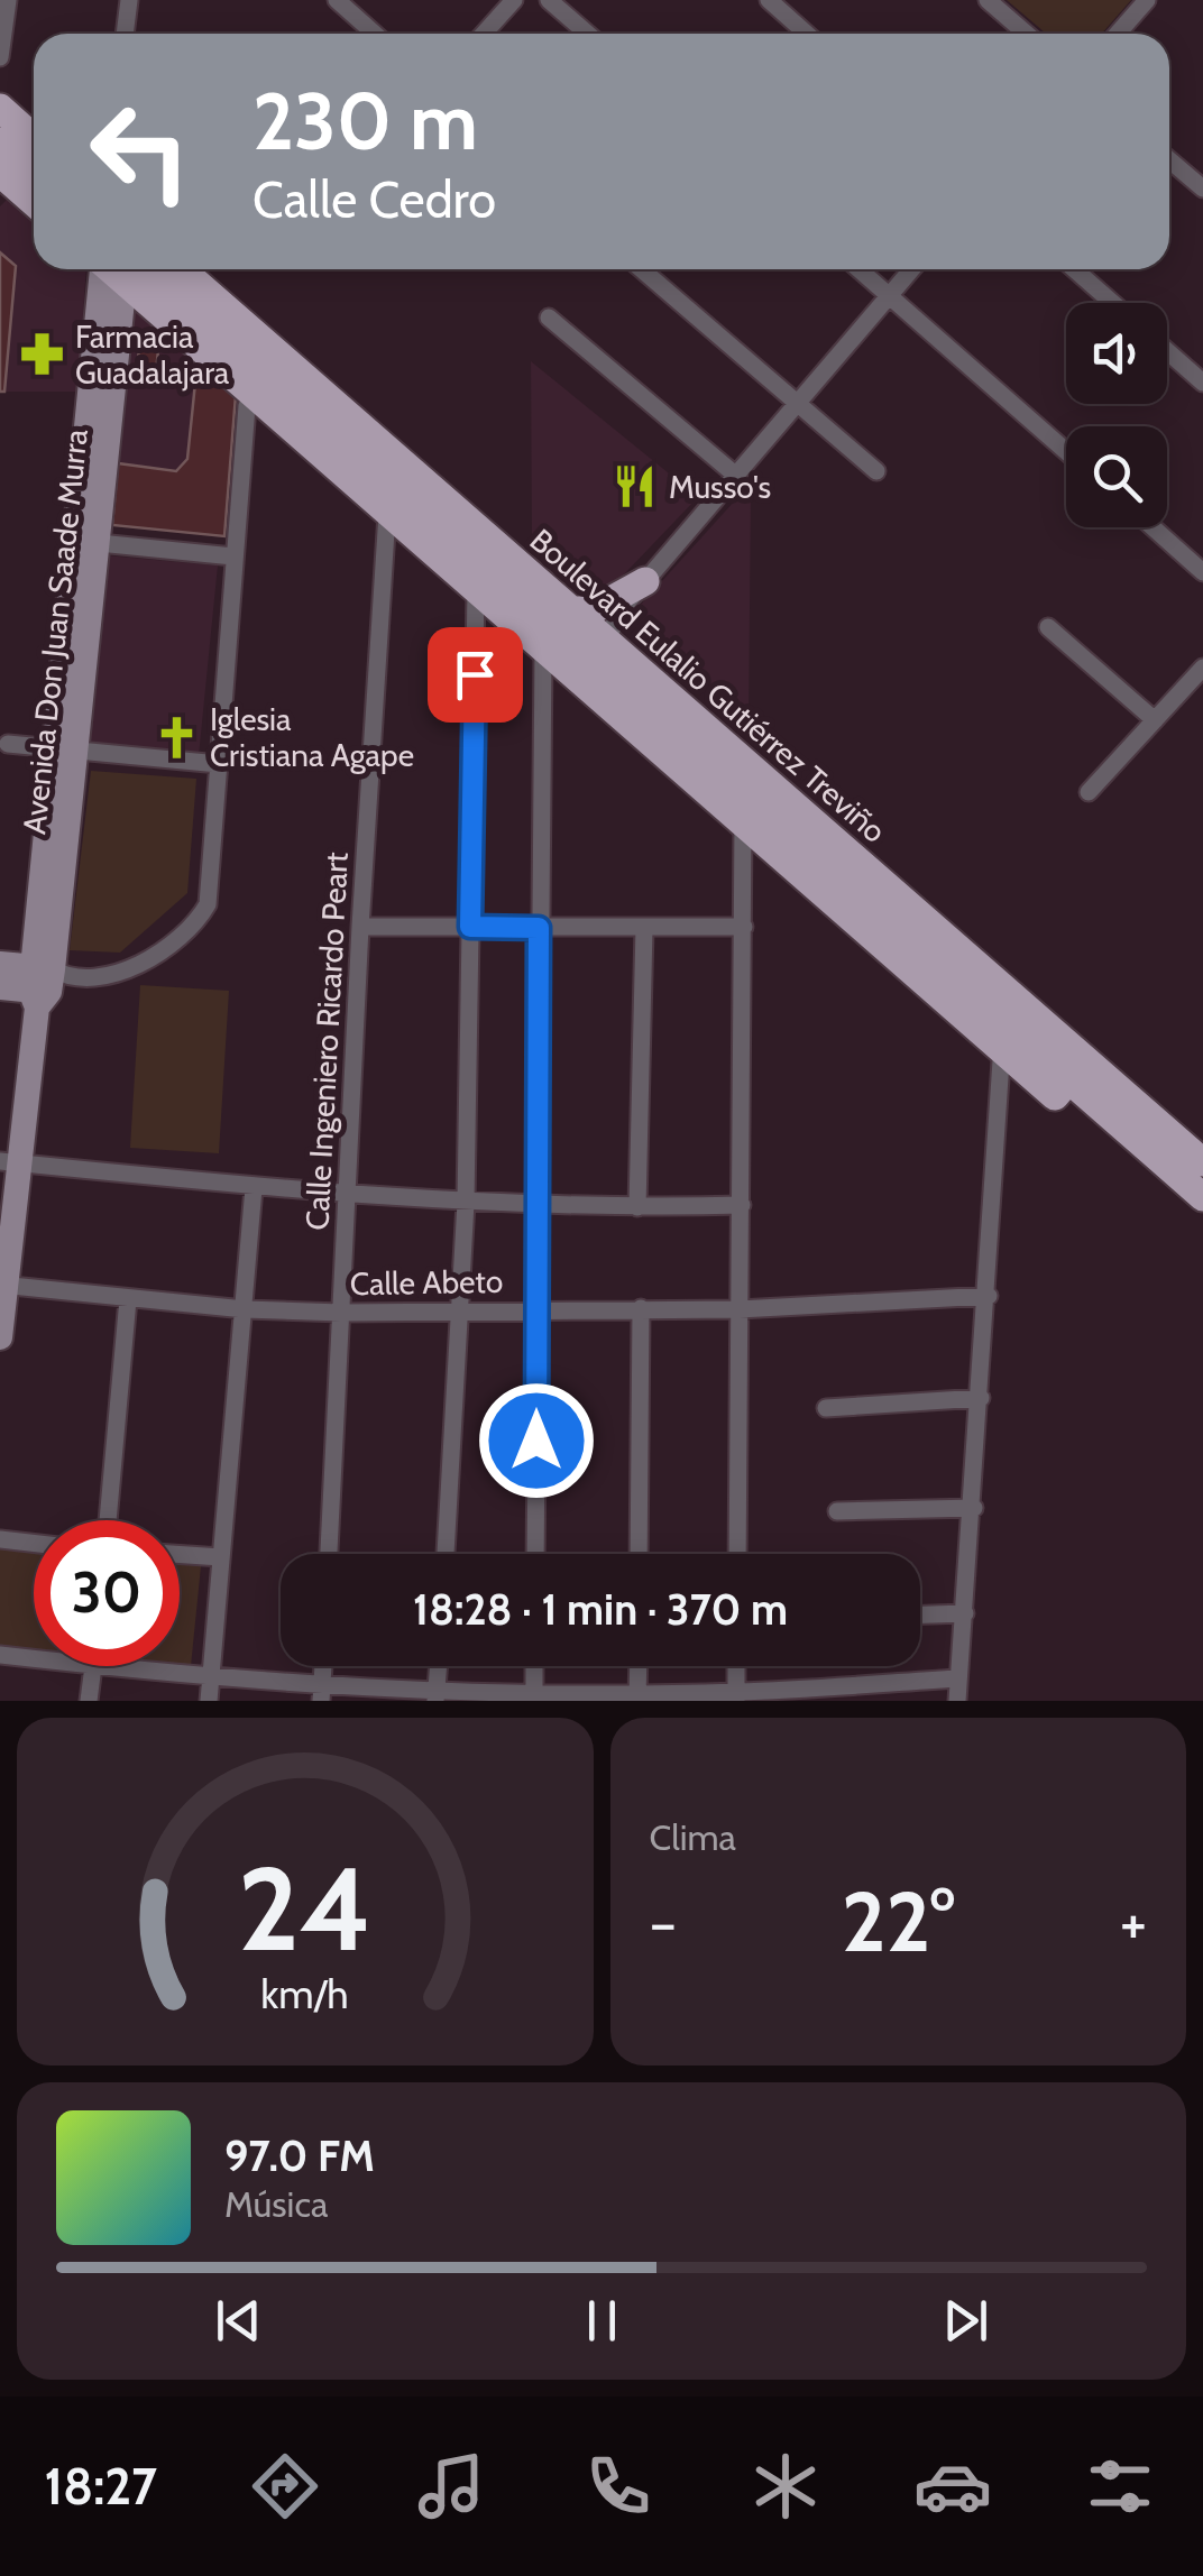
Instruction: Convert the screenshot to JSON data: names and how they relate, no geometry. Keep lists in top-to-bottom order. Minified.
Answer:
{"streets":{"main road":["Boulevard Eulalio Gutiérrez Treviño"],"street":["Avenida Don Juan Saade Murra","Calle Ingeniero Ricardo Peart","Calle Abeto"]},"crossings":[["Avenida Don Juan Saade Murra","Calle Abeto"],["Boulevard Eulalio Gutiérrez Treviño","Calle Ingeniero Ricardo Peart"],["Calle Ingeniero Ricardo Peart","Calle Abeto"]],"places":{"pharmacy":["Farmacia Guadalajara"],"restaurant":["Musso's"],"church":["Iglesia Cristiana Agape"]},"page":{"turn":["230 m","Calle Cedro"],"limit":"30","trip":"18:28 · 1 min · 370 m","tile":"Clima","heat":["−","22°","+"],"song":["97.0 FM","Música"],"tabs":"18:27","gauge":["24","km/h"]}}
